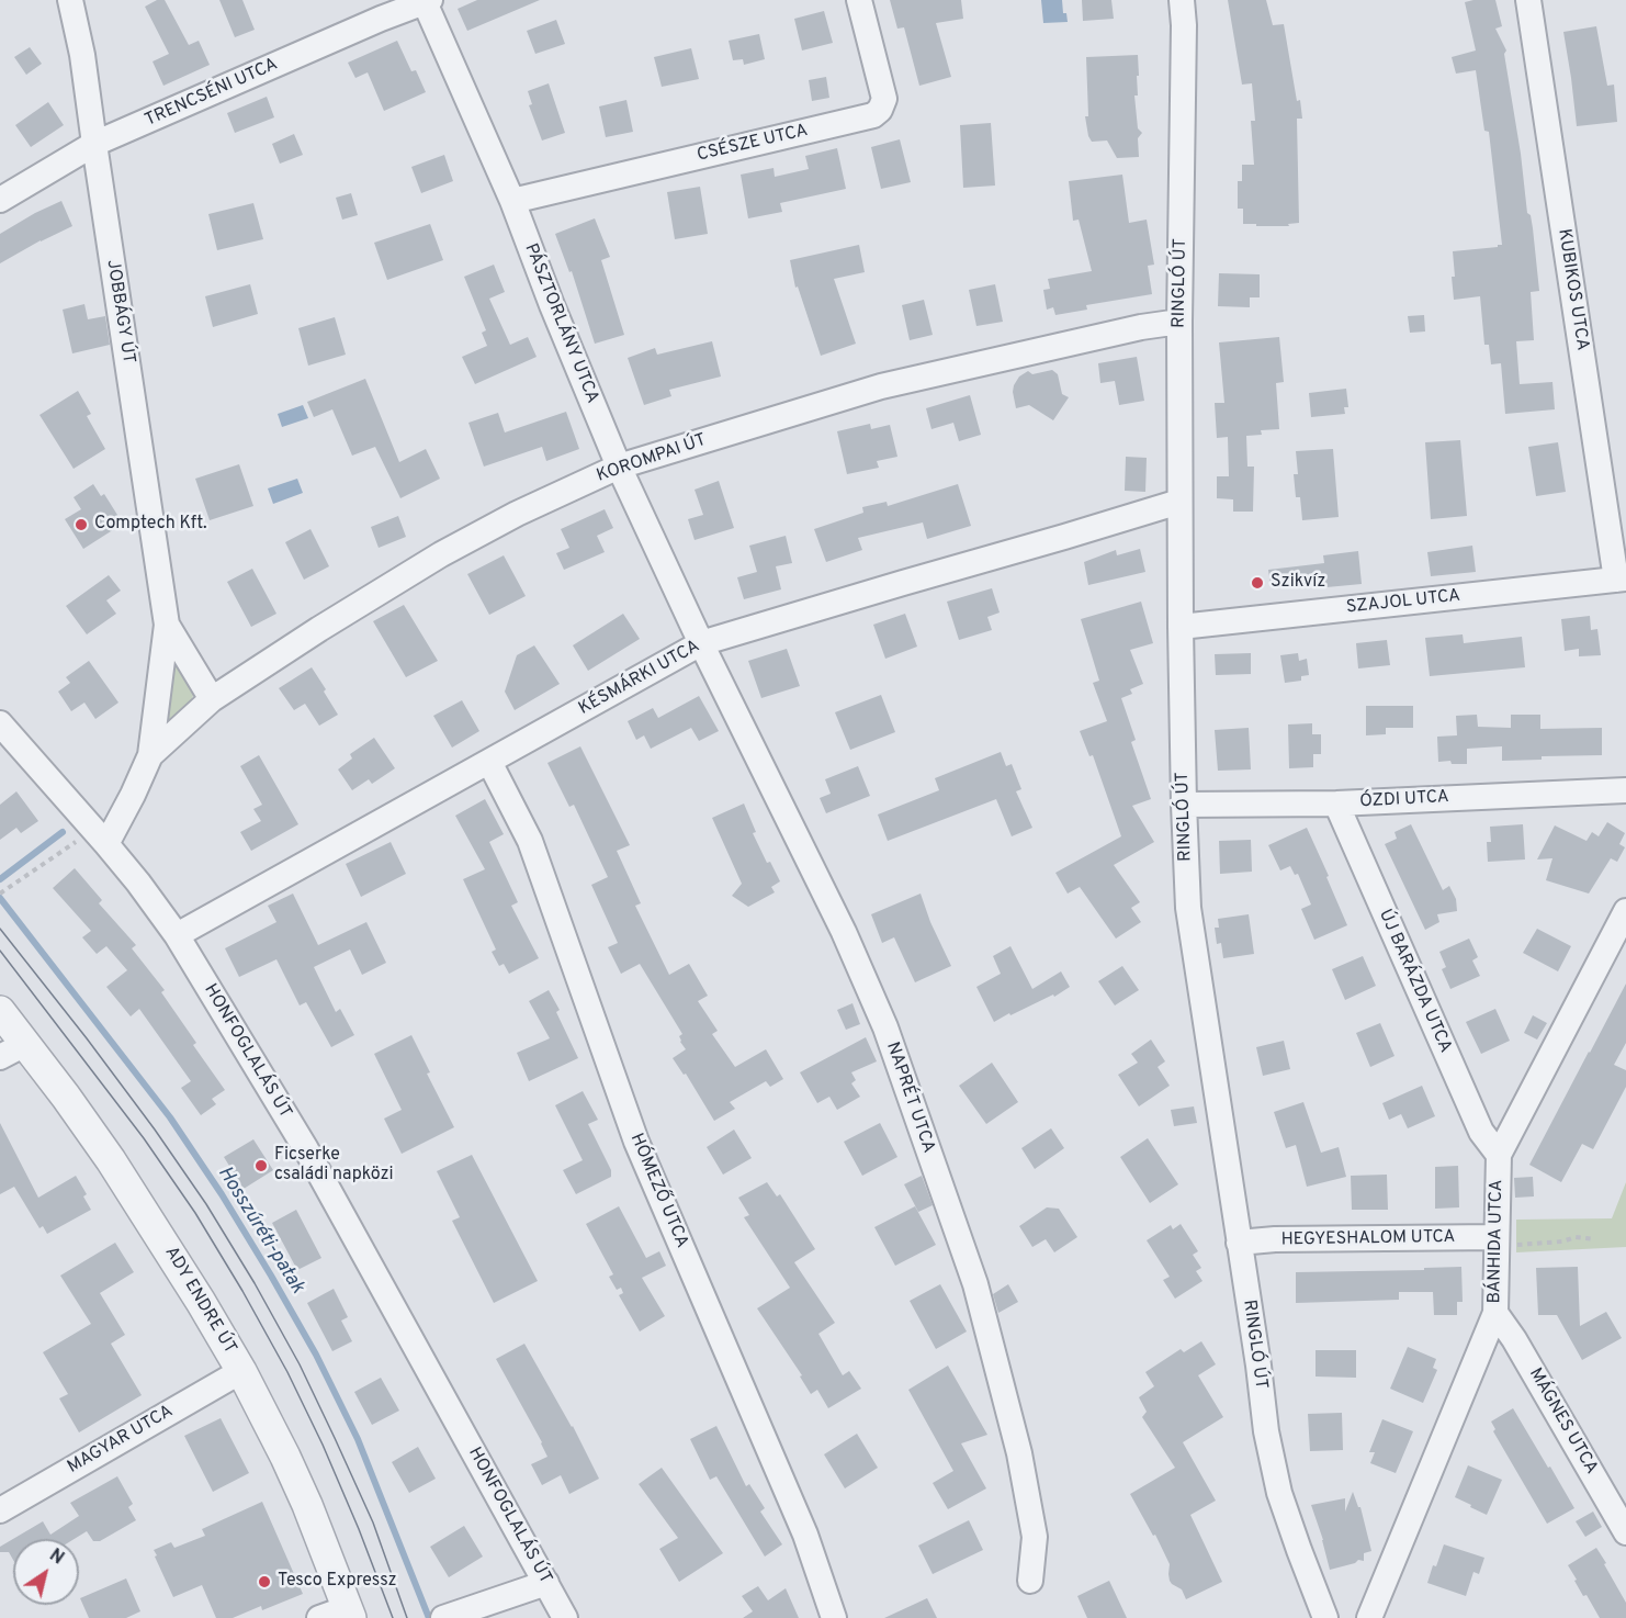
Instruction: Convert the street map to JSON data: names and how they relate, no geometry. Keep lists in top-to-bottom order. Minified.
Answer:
{"streets":{"street":["TRENCSÉNI UTCA","CSÉSZE UTCA","RINGLÓ ÚT","KUBIKOS UTCA","JOBBÁGY ÚT","PÁSZTORLÁNY UTCA","KOROMPAI ÚT","SZAJOL UTCA","KÉSMÁRKI UTCA","ÓZDI UTCA","ÚJ BARÁZDA UTCA","HONFOGLALÁS ÚT","NAPRÉT UTCA","HÓMEZŐ UTCA","HEGYESHALOM UTCA","BÁNHIDA UTCA","ADY ENDRE ÚT","MÁGNES UTCA","MAGYAR UTCA"]},"crossings":[["TRENCSÉNI UTCA","JOBBÁGY ÚT"],["TRENCSÉNI UTCA","PÁSZTORLÁNY UTCA"],["CSÉSZE UTCA","PÁSZTORLÁNY UTCA"],["RINGLÓ ÚT","KOROMPAI ÚT"],["RINGLÓ ÚT","SZAJOL UTCA"],["RINGLÓ ÚT","KÉSMÁRKI UTCA"],["RINGLÓ ÚT","ÓZDI UTCA"],["RINGLÓ ÚT","HEGYESHALOM UTCA"],["KUBIKOS UTCA","SZAJOL UTCA"],["JOBBÁGY ÚT","KOROMPAI ÚT"],["JOBBÁGY ÚT","HONFOGLALÁS ÚT"],["PÁSZTORLÁNY UTCA","KOROMPAI ÚT"],["PÁSZTORLÁNY UTCA","KÉSMÁRKI UTCA"],["PÁSZTORLÁNY UTCA","NAPRÉT UTCA"],["KÉSMÁRKI UTCA","HONFOGLALÁS ÚT"],["KÉSMÁRKI UTCA","NAPRÉT UTCA"],["KÉSMÁRKI UTCA","HÓMEZŐ UTCA"],["ÓZDI UTCA","ÚJ BARÁZDA UTCA"],["ÚJ BARÁZDA UTCA","BÁNHIDA UTCA"],["HEGYESHALOM UTCA","BÁNHIDA UTCA"],["BÁNHIDA UTCA","MÁGNES UTCA"],["ADY ENDRE ÚT","MAGYAR UTCA"]],"water":["Hosszúréti-patak"],"places":["Comptech Kft.","Szikvíz","Ficserke családi napközi","Tesco Expressz"],"north":"top right"}
